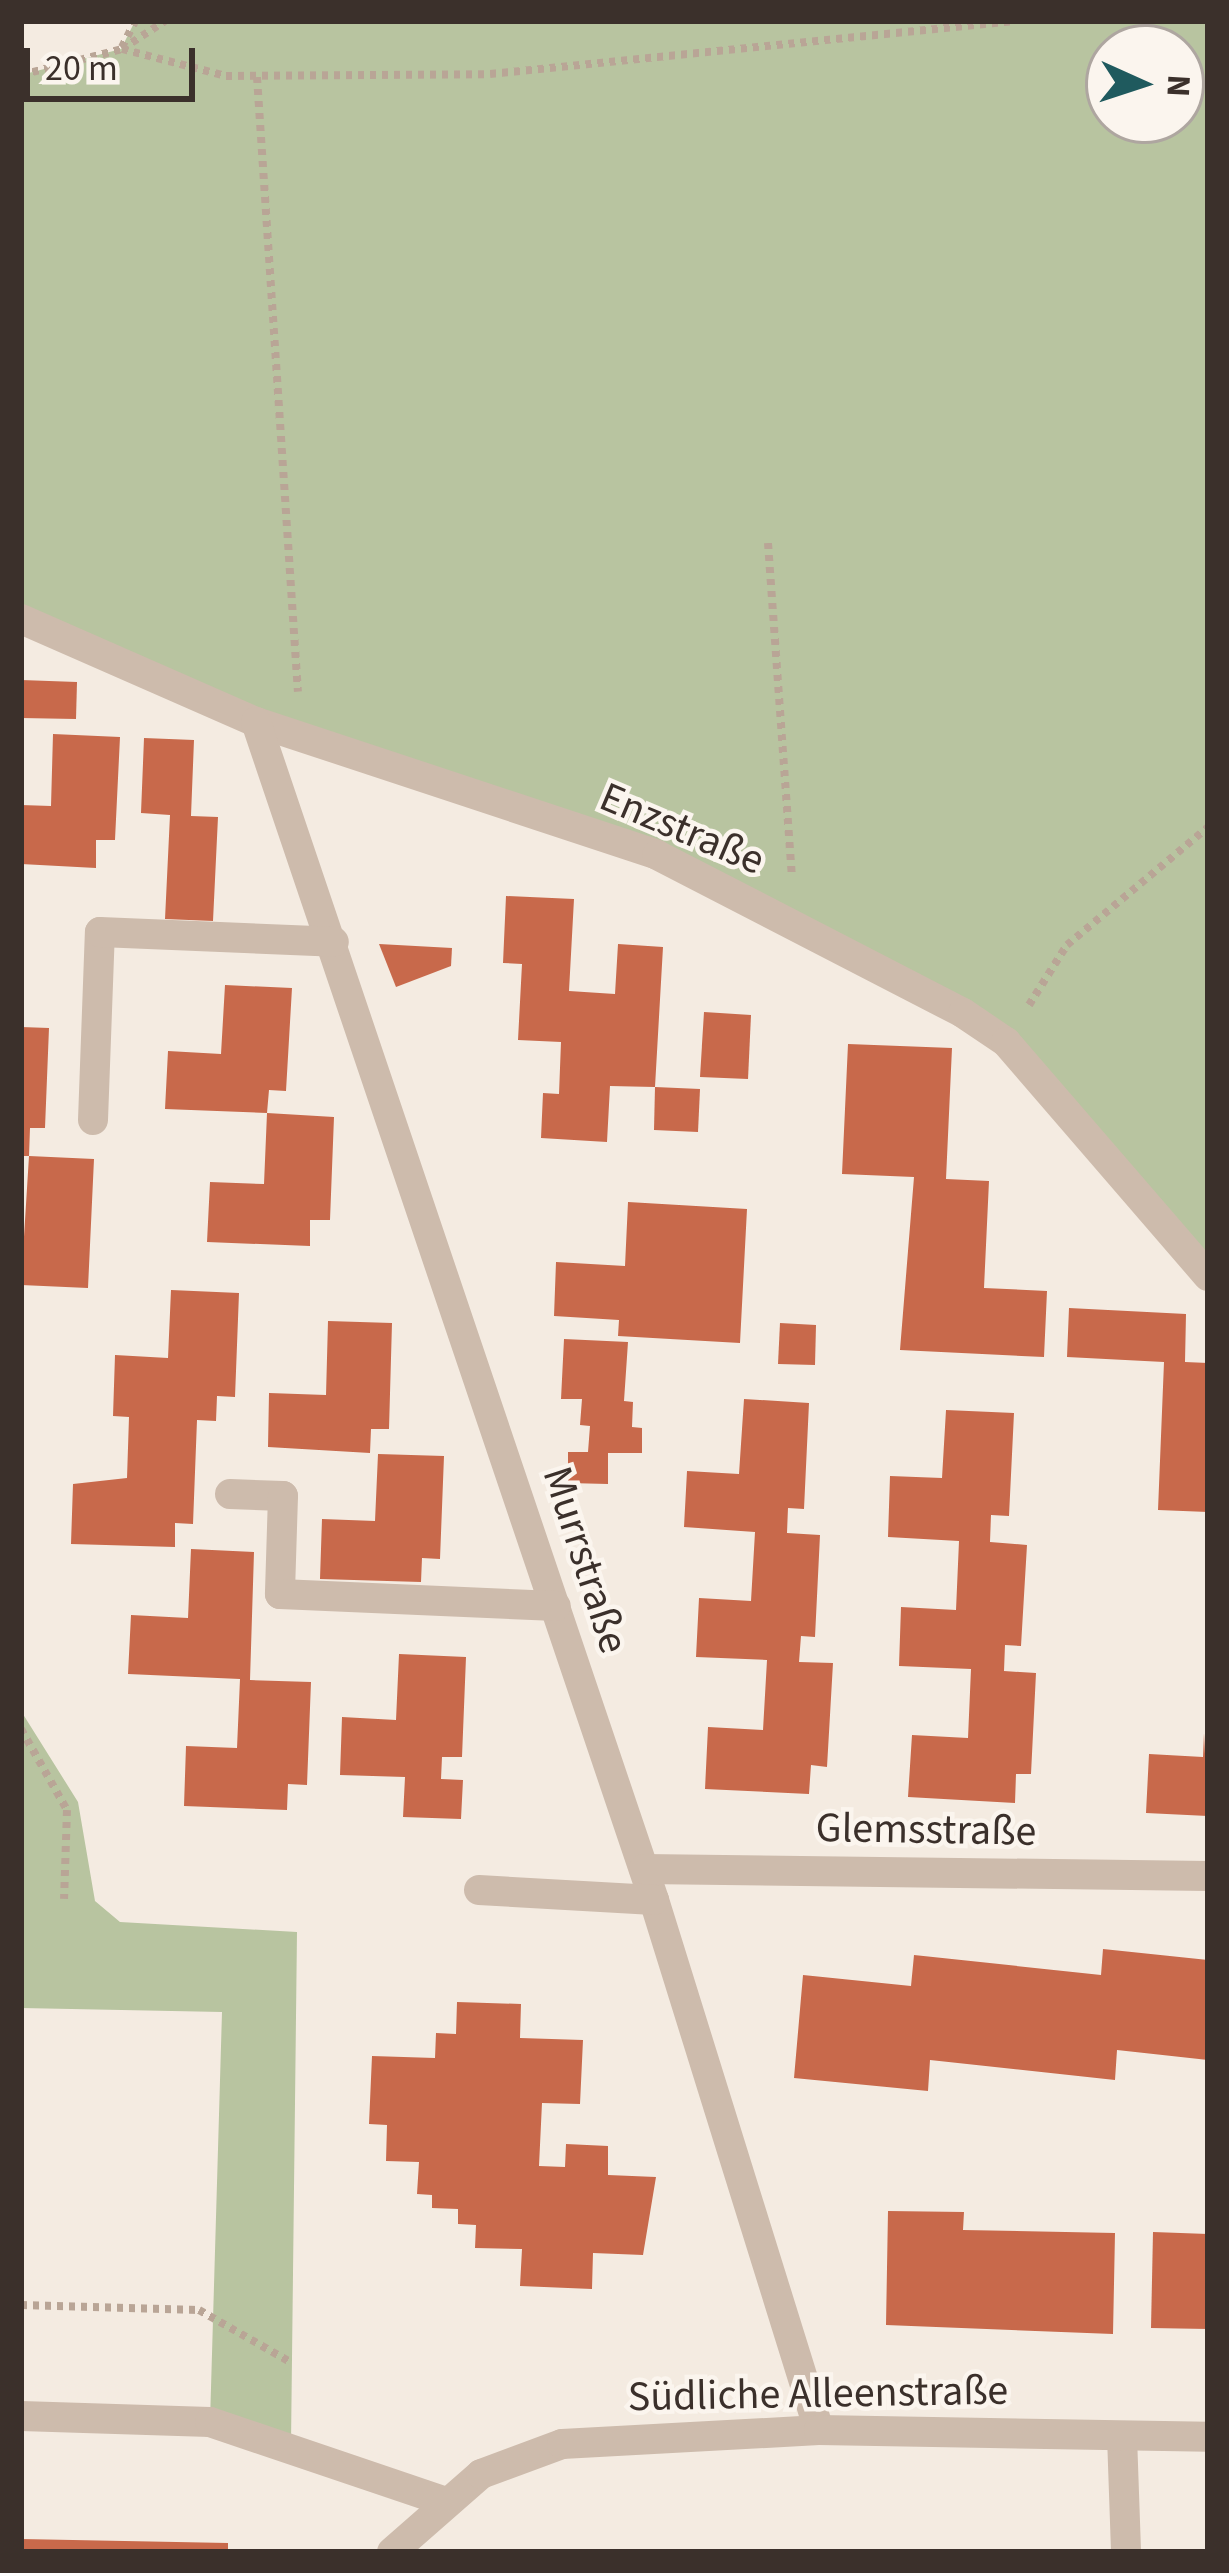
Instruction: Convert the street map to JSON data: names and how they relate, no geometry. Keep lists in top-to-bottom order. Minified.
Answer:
{"streets":{"street":["Enzstraße","Murrstraße","Glemsstraße","Südliche Alleenstraße"]},"crossings":[["Enzstraße","Murrstraße"],["Murrstraße","Glemsstraße"],["Murrstraße","Südliche Alleenstraße"]],"scale_bar":"20 m","north":"right"}
